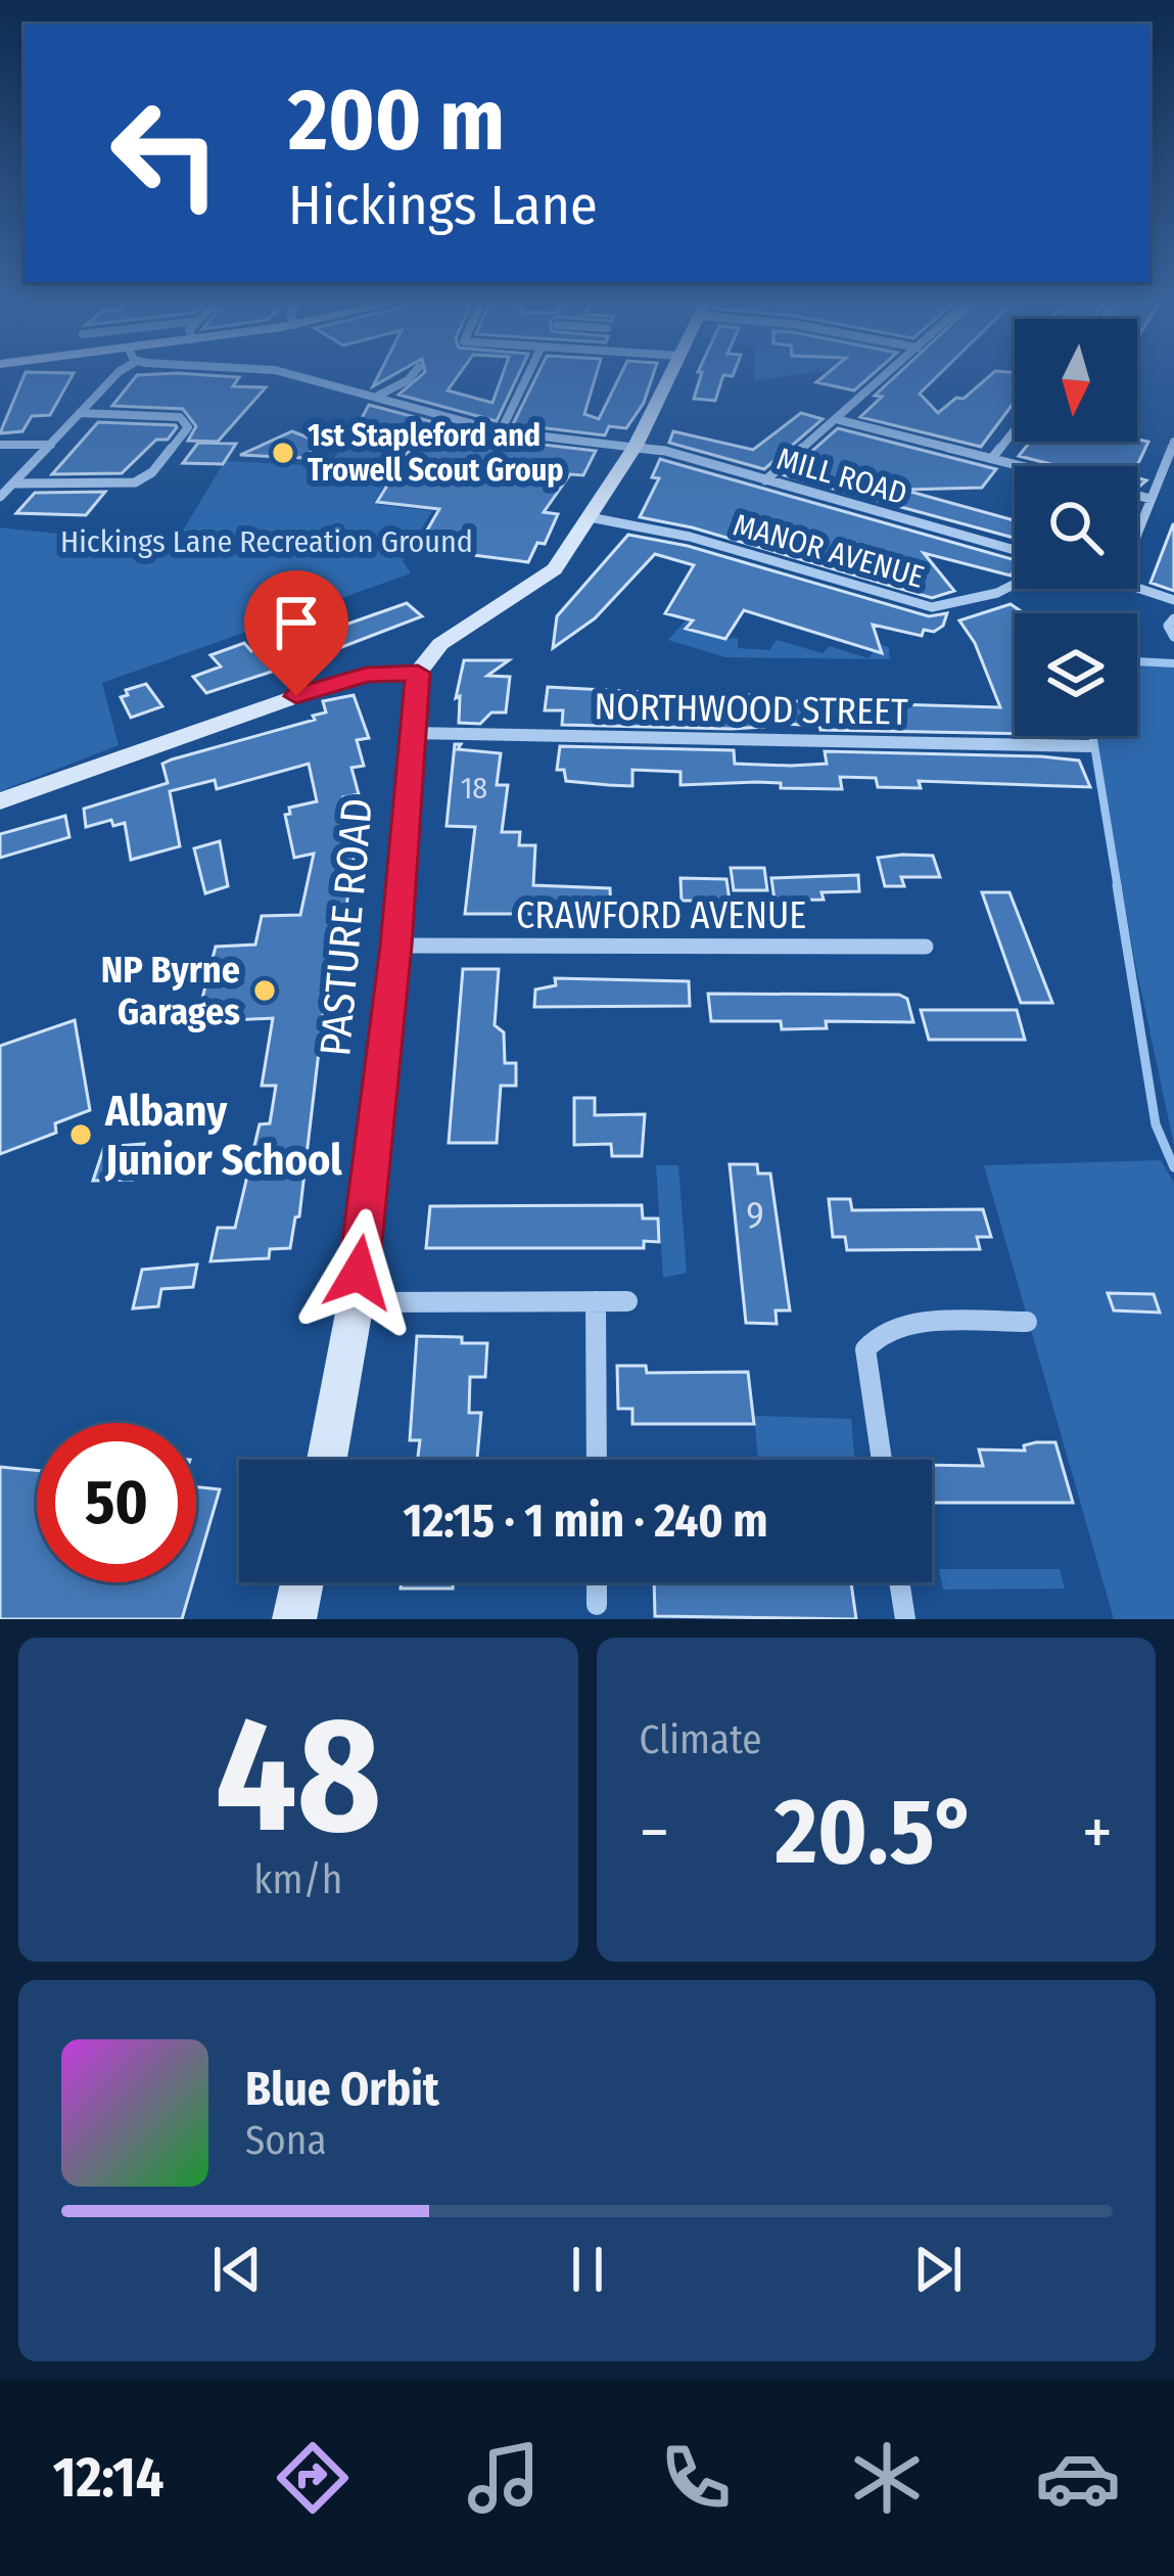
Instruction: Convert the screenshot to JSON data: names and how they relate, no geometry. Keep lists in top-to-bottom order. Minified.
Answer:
{"streets":{"main road":["PASTURE ROAD"],"street":["MILL ROAD","MANOR AVENUE","NORTHWOOD STREET","CRAWFORD AVENUE"]},"crossings":[["NORTHWOOD STREET","PASTURE ROAD"],["CRAWFORD AVENUE","PASTURE ROAD"]],"parks":["Hickings Lane Recreation Ground"],"places":["1st Stapleford and Trowell Scout Group","NP Byrne Garages","Albany Junior School"],"house_numbers":["18","9"],"north":"bottom","page":{"turn":["200 m","Hickings Lane"],"limit":"50","trip":"12:15 · 1 min · 240 m","tile":[["48","km/h"],"Climate"],"heat":["−","20.5°","+"],"song":["Blue Orbit","Sona"],"tabs":"12:14"}}
